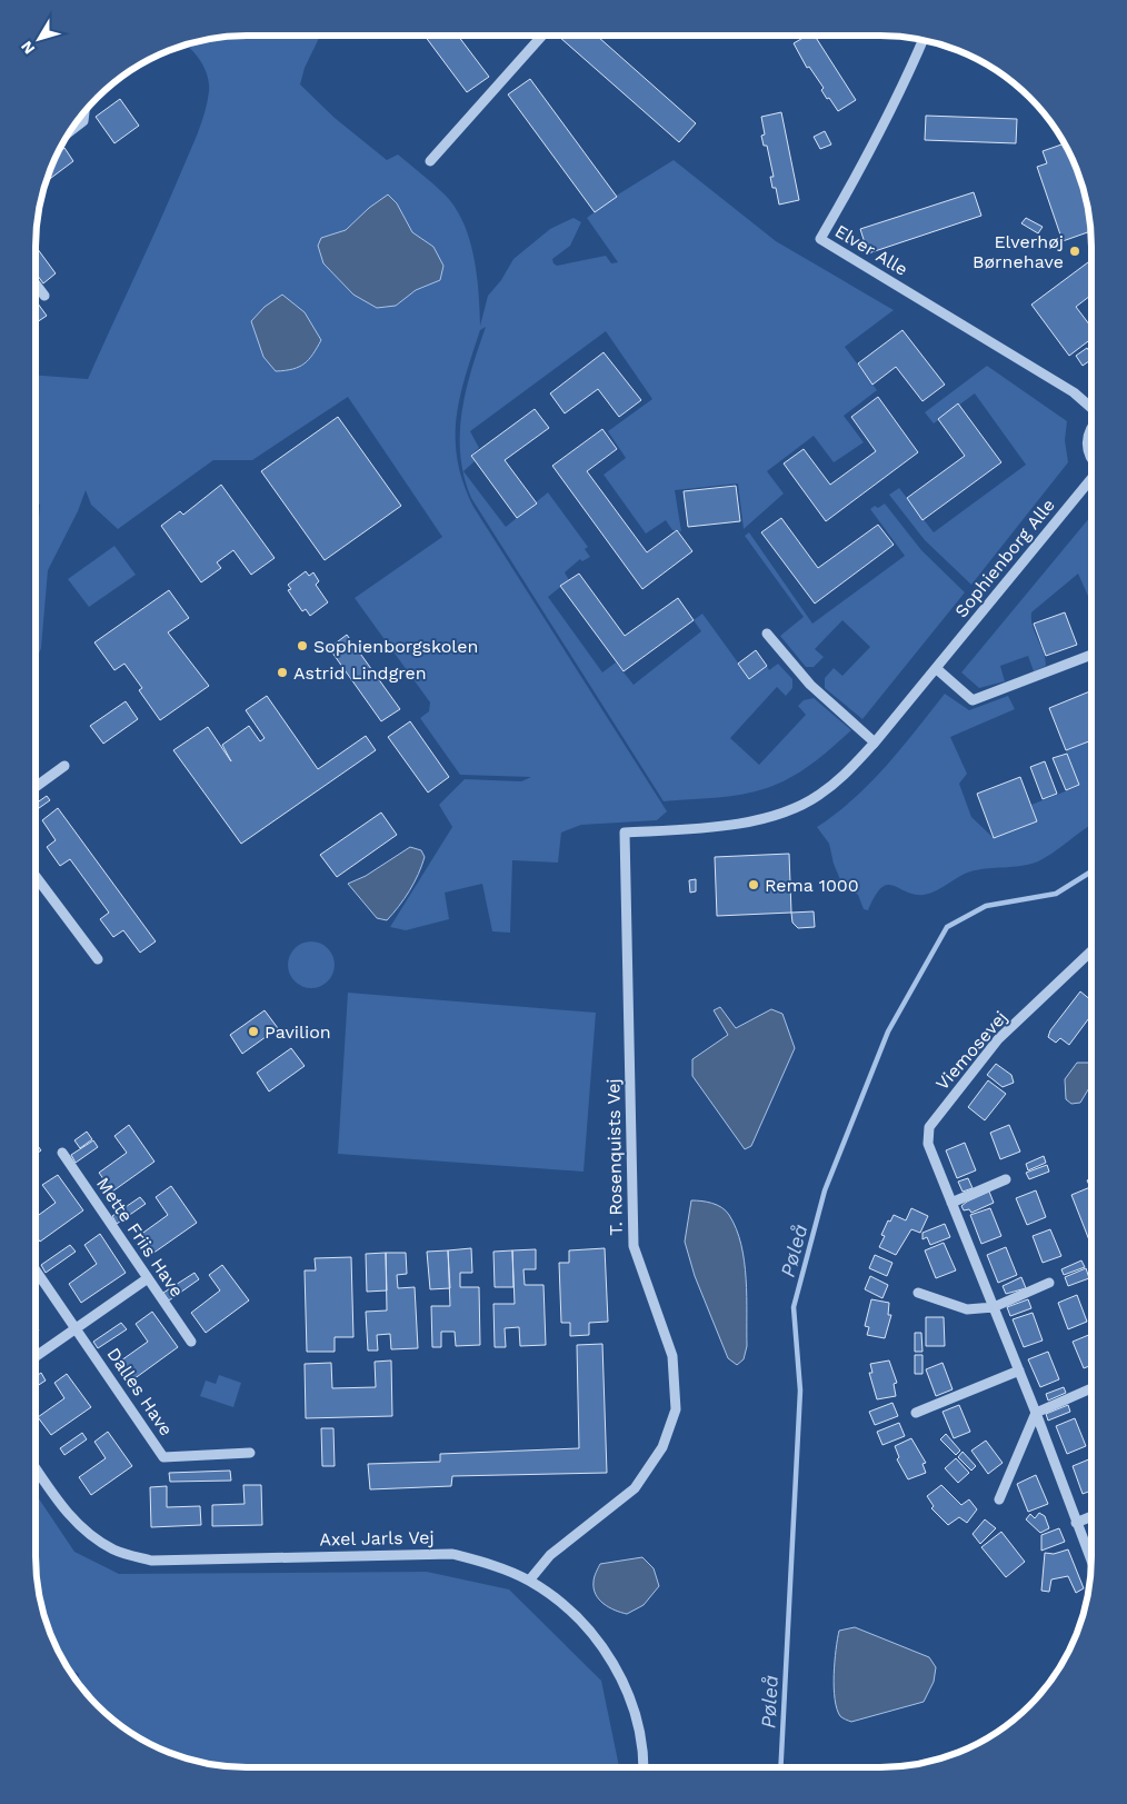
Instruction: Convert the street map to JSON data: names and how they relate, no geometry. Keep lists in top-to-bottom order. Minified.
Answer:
{"streets":{"street":["Elver Alle","Sophienborg Alle","Viemosevej","T. Rosenquists Vej","Mette Friis Have","Dalles Have","Axel Jarls Vej"]},"crossings":[["Sophienborg Alle","T. Rosenquists Vej"],["T. Rosenquists Vej","Axel Jarls Vej"]],"water":["Pøleå"],"places":["Elverhøj Børnehave","Sophienborgskolen","Astrid Lindgren","Rema 1000","Pavilion"],"north":"bottom left"}
